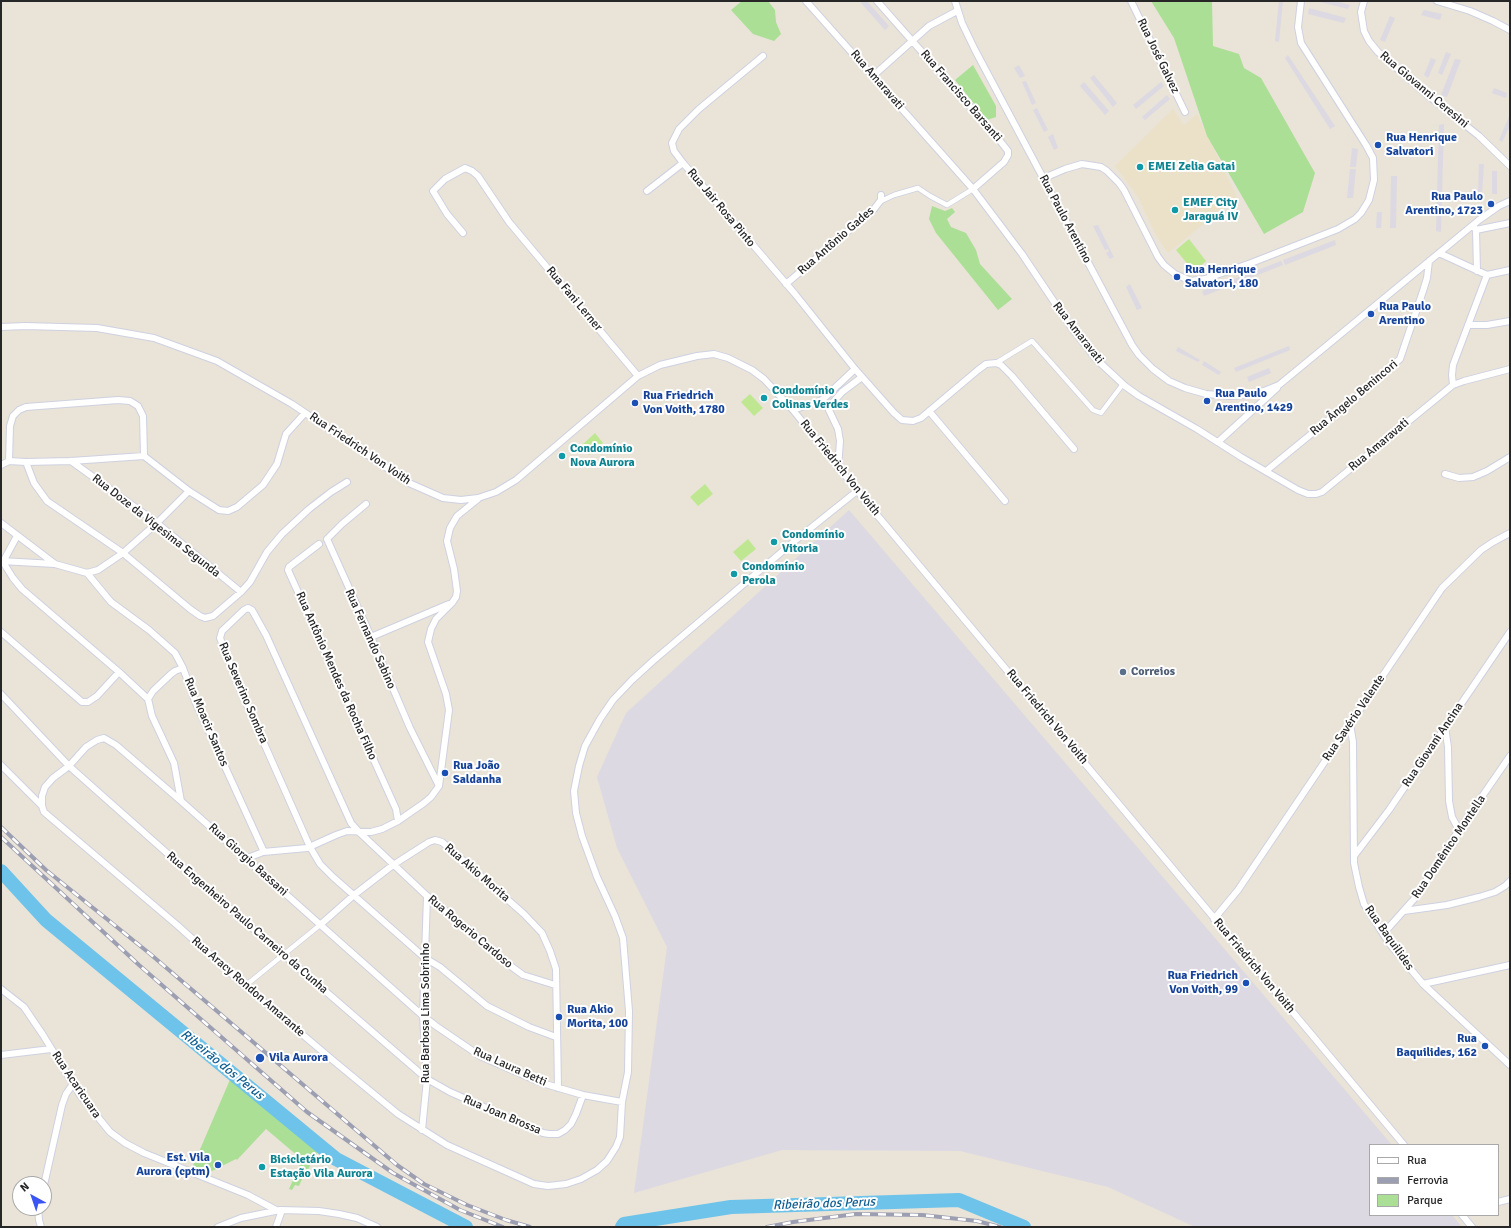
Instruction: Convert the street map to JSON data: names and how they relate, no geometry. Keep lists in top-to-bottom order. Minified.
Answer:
{"streets":{"street":["Rua José Galvez","Rua Amaravati","Rua Giovanni Ceresini","Rua Francisco Barsanti","Rua Jair Rosa Pinto","Rua Paulo Arentino","Rua Antônio Gades","Rua Fani Lerner","Rua Ângelo Benincori","Rua Friedrich Von Voith","Rua Doze da Vigesima Segunda","Rua Fernando Sabino","Rua Antônio Mendes da Rocha Filho","Rua Severino Sombra","Rua Savério Valente","Rua Moacir Santos","Rua Giovani Ancina","Rua Domênico Montella","Rua Giorgio Bassani","Rua Akio Morita","Rua Engenheiro Paulo Carneiro da Cunha","Rua Rogerio Cardoso","Rua Baquilides","Rua Aracy Rondon Amarante","Rua Barbosa Lima Sobrinho","Rua Laura Betti","Rua Acaricuara","Rua Joan Brossa"]},"crossings":[["Rua Amaravati","Rua Francisco Barsanti"],["Rua Amaravati","Rua Ângelo Benincori"],["Rua Jair Rosa Pinto","Rua Antônio Gades"],["Rua Paulo Arentino","Rua Ângelo Benincori"],["Rua Fani Lerner","Rua Friedrich Von Voith"],["Rua Friedrich Von Voith","Rua Savério Valente"],["Rua Friedrich Von Voith","Rua Aracy Rondon Amarante"],["Rua Severino Sombra","Rua Akio Morita"],["Rua Severino Sombra","Rua Rogerio Cardoso"],["Rua Severino Sombra","Rua Barbosa Lima Sobrinho"],["Rua Savério Valente","Rua Baquilides"],["Rua Giovani Ancina","Rua Baquilides"],["Rua Domênico Montella","Rua Baquilides"],["Rua Giorgio Bassani","Rua Akio Morita"],["Rua Giorgio Bassani","Rua Engenheiro Paulo Carneiro da Cunha"],["Rua Giorgio Bassani","Rua Barbosa Lima Sobrinho"],["Rua Giorgio Bassani","Rua Laura Betti"],["Rua Akio Morita","Rua Engenheiro Paulo Carneiro da Cunha"],["Rua Akio Morita","Rua Rogerio Cardoso"],["Rua Akio Morita","Rua Aracy Rondon Amarante"],["Rua Akio Morita","Rua Laura Betti"],["Rua Engenheiro Paulo Carneiro da Cunha","Rua Barbosa Lima Sobrinho"],["Rua Engenheiro Paulo Carneiro da Cunha","Rua Joan Brossa"],["Rua Rogerio Cardoso","Rua Barbosa Lima Sobrinho"],["Rua Aracy Rondon Amarante","Rua Barbosa Lima Sobrinho"],["Rua Barbosa Lima Sobrinho","Rua Laura Betti"],["Rua Barbosa Lima Sobrinho","Rua Joan Brossa"],["Rua Laura Betti","Rua Joan Brossa"]],"water":["Ribeirão dos Perus"],"places":["Rua Henrique Salvatori","EMEI Zelia Gatai","Rua Paulo Arentino, 1723","EMEF City Jaraguá IV","Rua Henrique Salvatori, 180","Rua Paulo Arentino","Condomínio Colinas Verdes","Rua Paulo Arentino, 1429","Rua Friedrich Von Voith, 1780","Condomínio Nova Aurora","Condomínio Vitoria","Condomínio Perola","Correios","Rua João Saldanha","Rua Friedrich Von Voith, 99","Rua Akio Morita, 100","Rua Baquilides, 162","Vila Aurora","Est. Vila Aurora (cptm)","Bicicletário Estação Vila Aurora"],"legend":["Rua","Ferrovia","Parque"],"north":"top left"}
